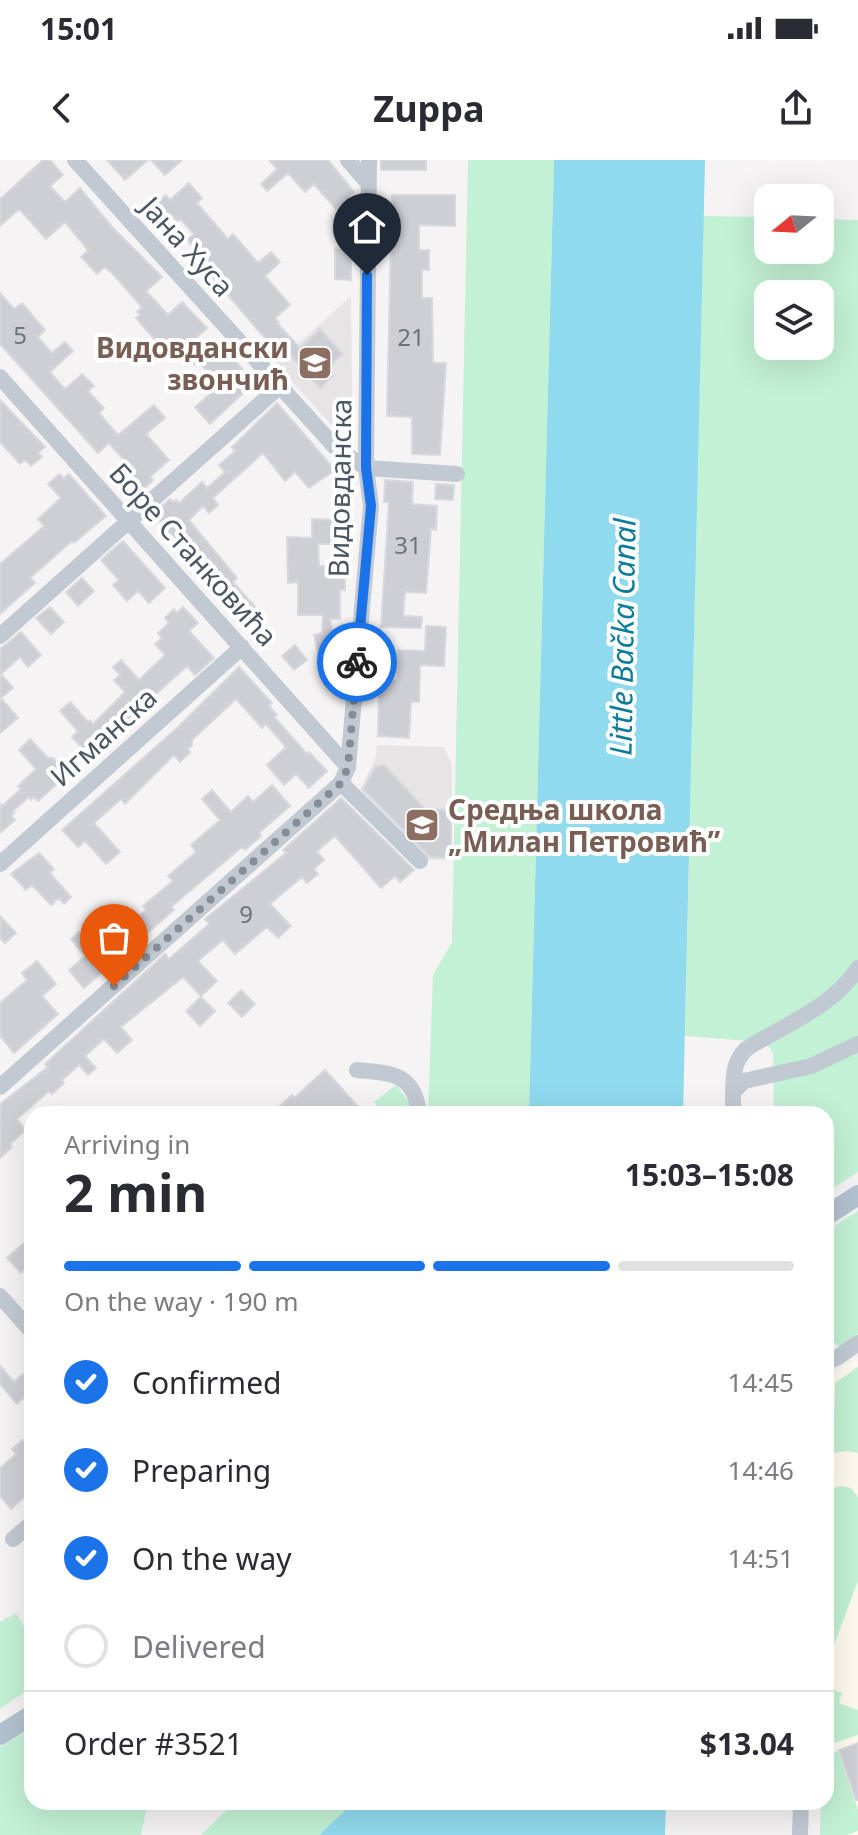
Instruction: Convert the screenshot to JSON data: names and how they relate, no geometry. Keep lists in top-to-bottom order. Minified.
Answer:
{"streets":{"street":["Јана Хуса","Видовданска","Боре Станковића","Игманска"]},"crossings":[["Јана Хуса","Видовданска"],["Видовданска","Боре Станковића"],["Боре Станковића","Игманска"]],"water":["Little Bačka Canal"],"places":{"school or university":["Видовдански звончић","Средња школа „Милан Петровић”"]},"house_numbers":["5","21","31","9"],"north":"left","page":{"status":"15:01","header":"Zuppa","heading":["2 min","Arriving in","15:03–15:08"],"panel":["Order #3521","$13.04"],"bar":"On the way · 190 m","list":[["Confirmed","14:45"],["Preparing","14:46"],["On the way","14:51"],"Delivered"]}}
